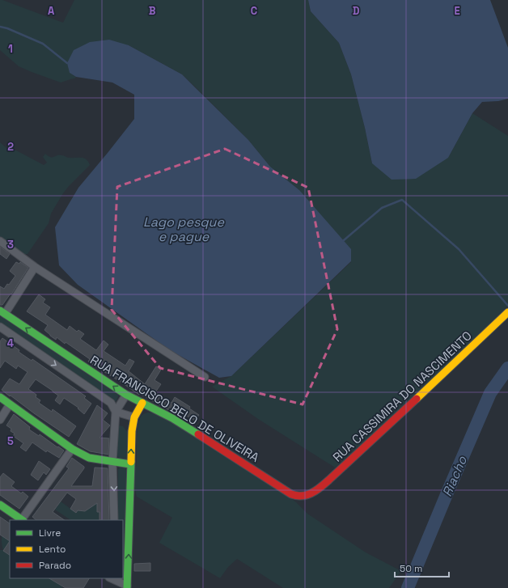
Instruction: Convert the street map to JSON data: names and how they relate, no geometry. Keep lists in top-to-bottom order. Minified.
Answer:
{"streets":{"street":["RUA CASSIMIRA DO NASCIMENTO","RUA FRANCISCO BELO DE OLIVEIRA"]},"crossings":[["RUA CASSIMIRA DO NASCIMENTO","RUA FRANCISCO BELO DE OLIVEIRA"]],"water":["Lago pesque e pague","Riacho"],"legend":["Livre","Lento","Parado"],"scale_bar":"50 m","grid":{"columns":["A","B","C","D","E"],"rows":["1","2","3","4","5"]}}
